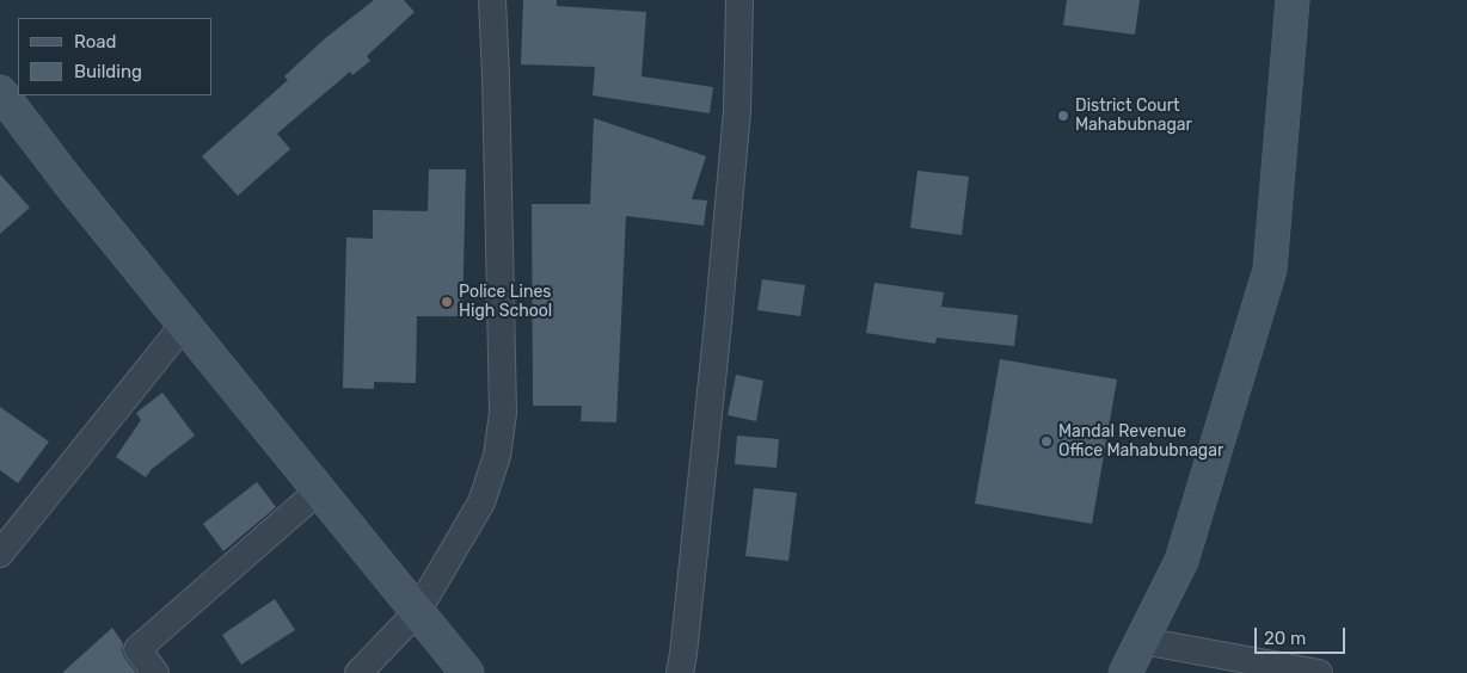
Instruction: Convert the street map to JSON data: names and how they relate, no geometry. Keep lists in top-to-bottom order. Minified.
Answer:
{"places":["District Court Mahabubnagar","Police Lines High School","Mandal Revenue Office Mahabubnagar"],"legend":["Road","Building"],"scale_bar":"20 m"}
